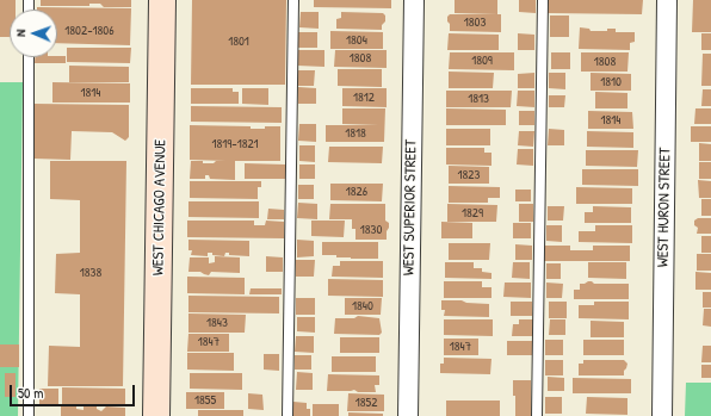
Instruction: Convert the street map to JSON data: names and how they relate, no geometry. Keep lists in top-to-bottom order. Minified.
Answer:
{"streets":{"main road":["WEST CHICAGO AVENUE"],"street":["WEST SUPERIOR STREET","WEST HURON STREET"]},"house_numbers":["1803","1802-1806","1804","1801","1808","1809","1808","1810","1814","1812","1813","1814","1818","1819-1821","1823","1826","1829","1830","1838","1840","1843","1847","1847","1855","1852"],"scale_bar":"50 m","north":"left"}
